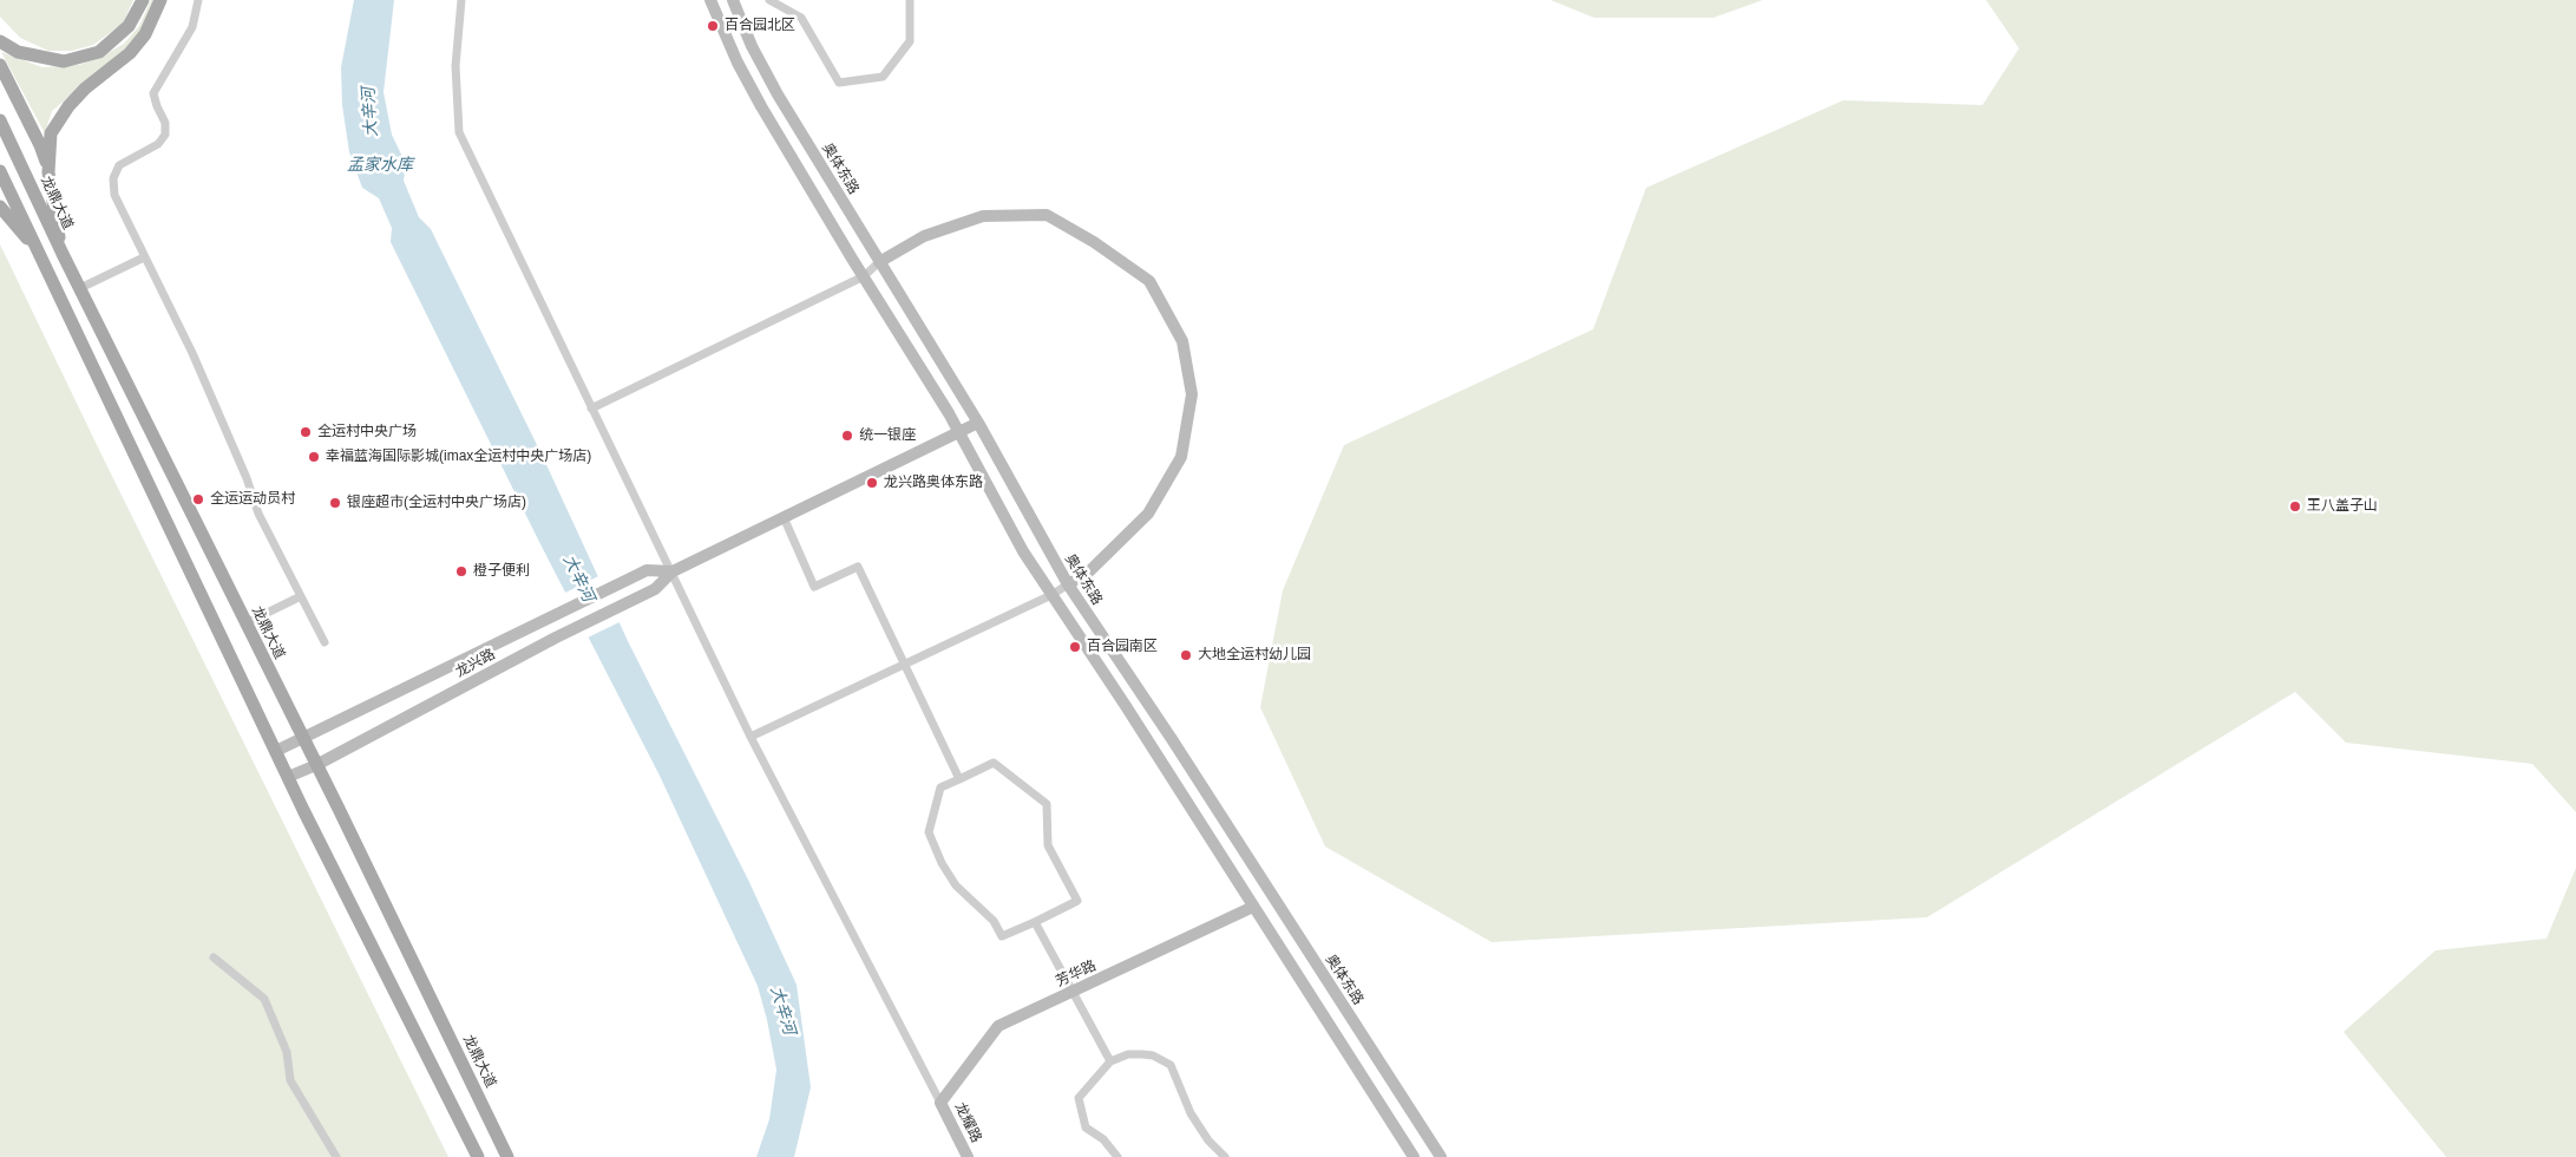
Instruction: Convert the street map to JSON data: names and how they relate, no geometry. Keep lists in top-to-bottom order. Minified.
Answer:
{"streets":{"main road":["奥体东路","龙鼎大道","龙兴路","芳华路","龙耀路"]},"crossings":[["奥体东路","龙兴路"],["龙鼎大道","龙兴路"],["芳华路","龙耀路"]],"water":["大辛河","孟家水库"],"places":["百合园北区","全运村中央广场","统一银座","幸福蓝海国际影城(imax全运村中央广场店)","龙兴路奥体东路","全运运动员村","银座超市(全运村中央广场店)","王八盖子山","橙子便利","百合园南区","大地全运村幼儿园"]}
